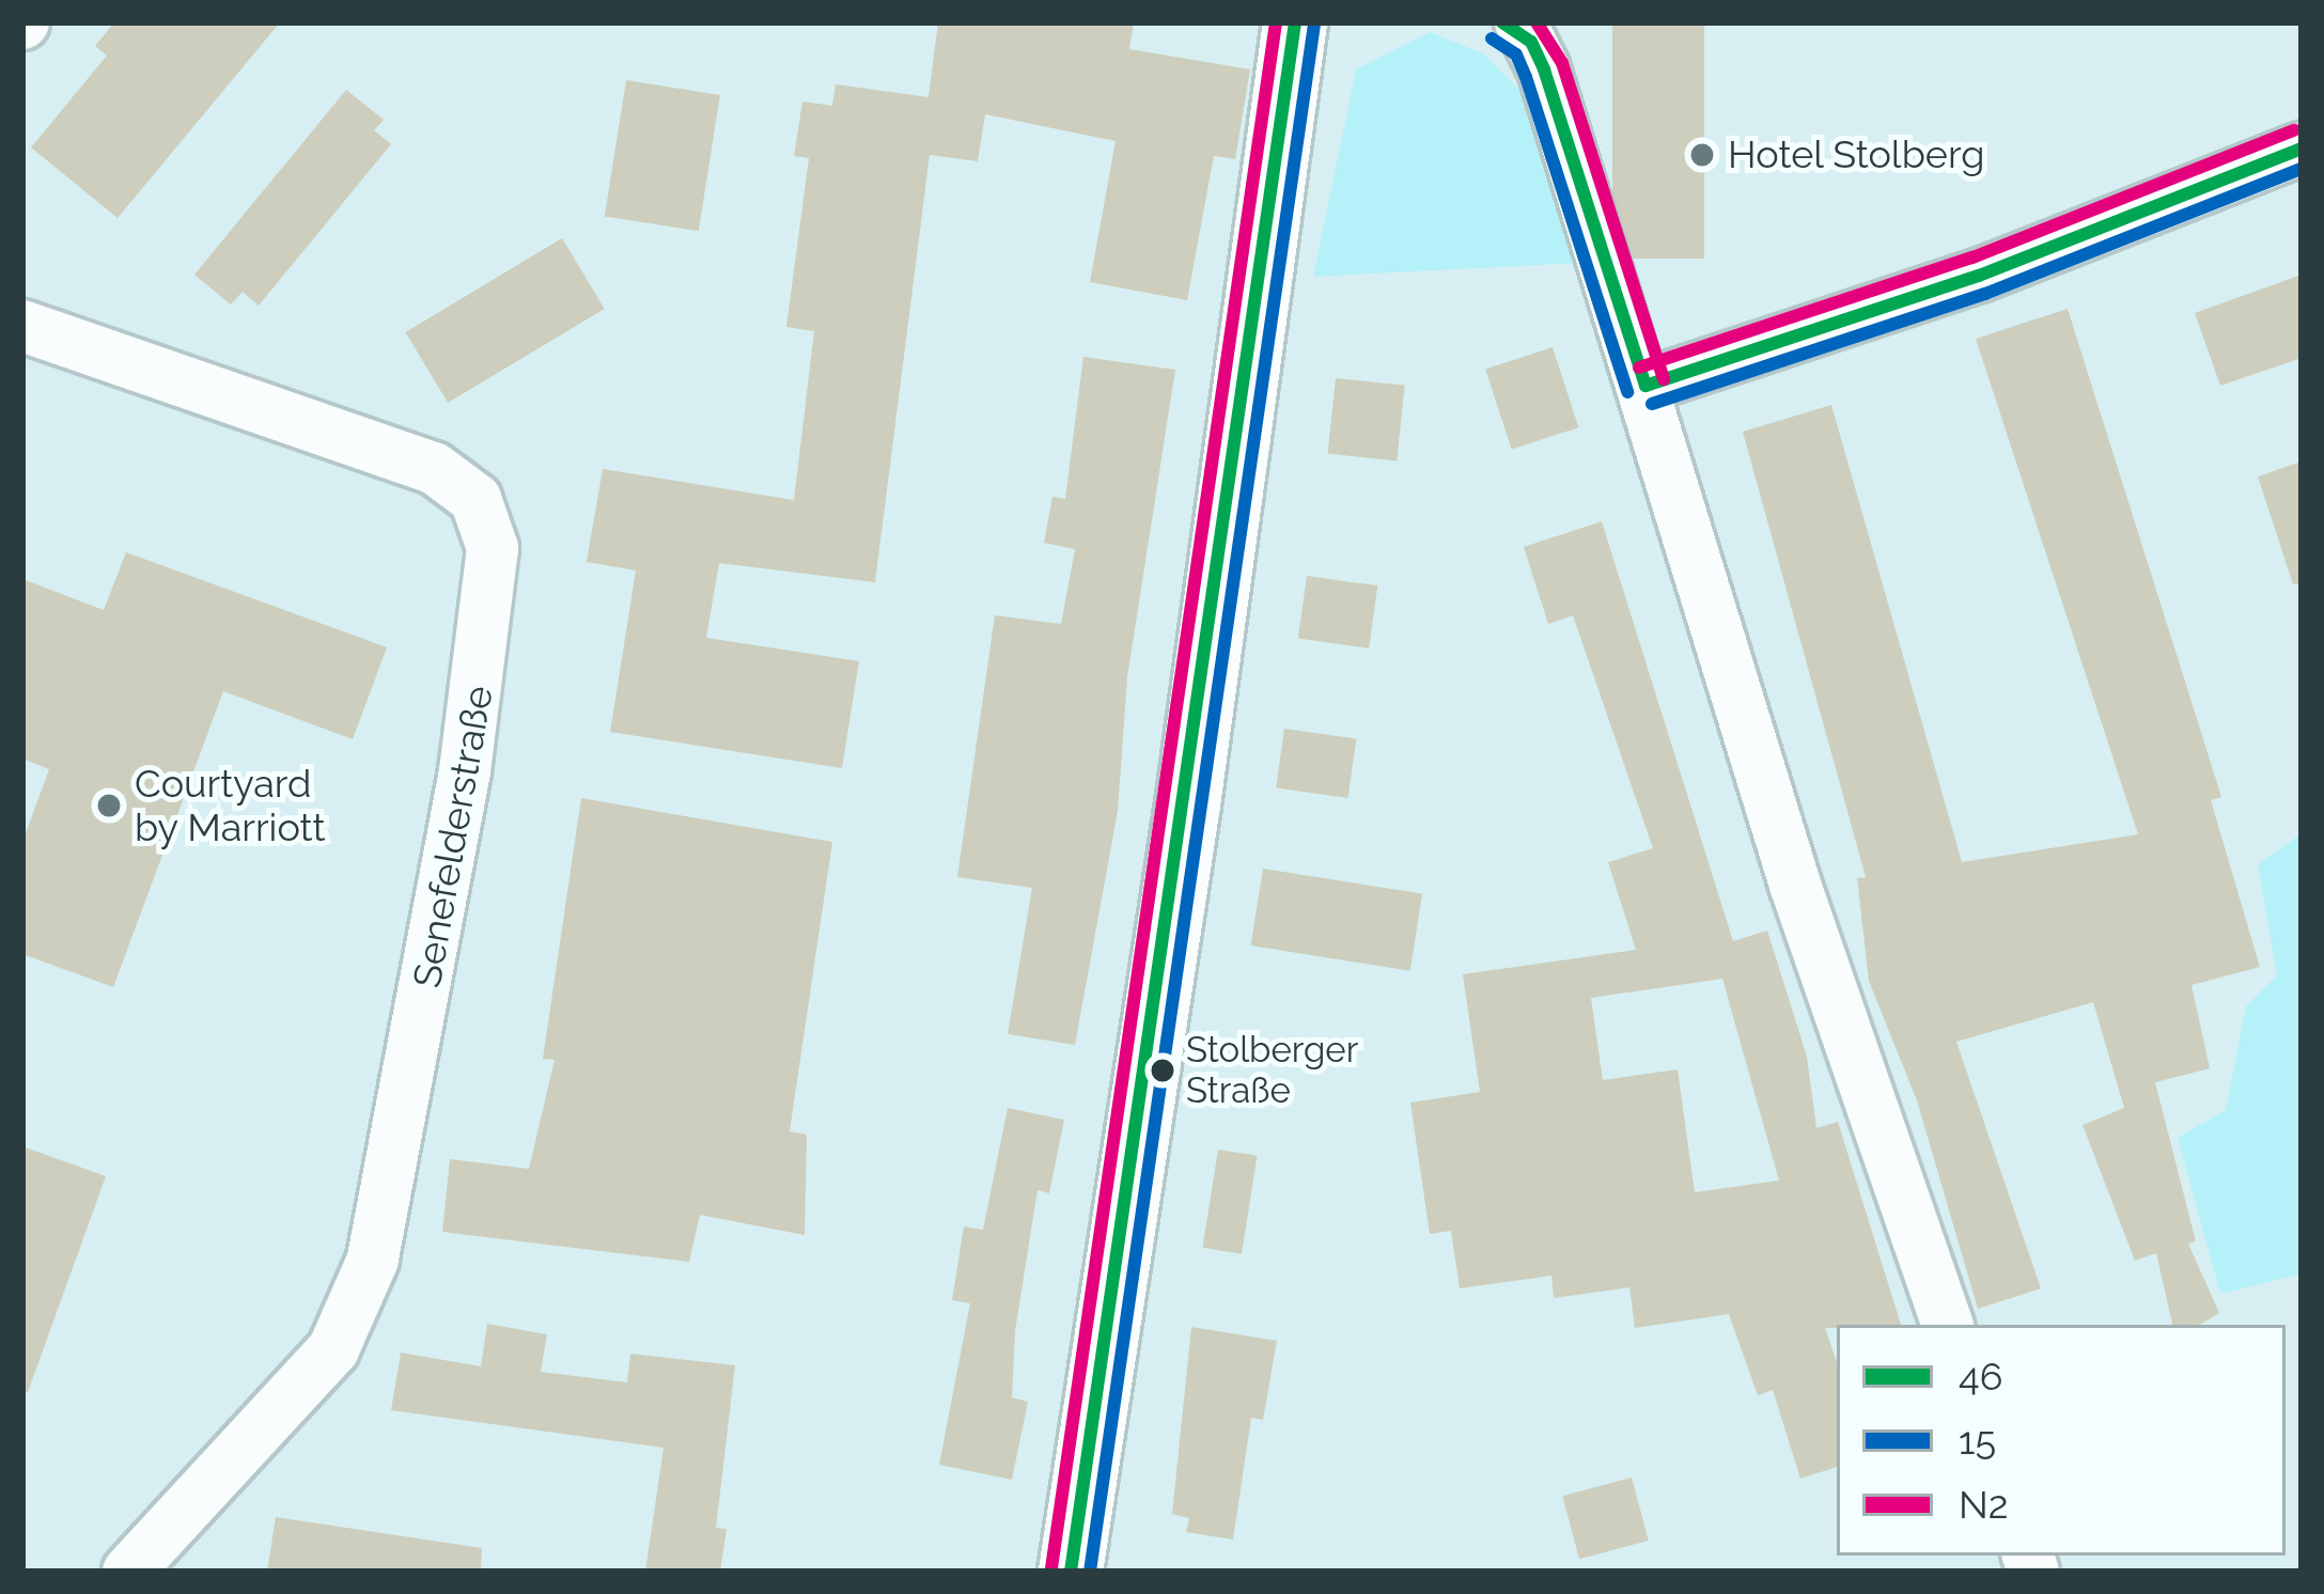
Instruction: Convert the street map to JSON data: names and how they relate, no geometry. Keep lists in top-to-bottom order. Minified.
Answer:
{"streets":{"street":["Senefelderstraße"]},"places":["Hotel Stolberg","Courtyard by Marriott","Stolberger Straße"],"lines":["transit line 46","transit line N2","transit line 15"],"legend":["46","15","N2"]}
